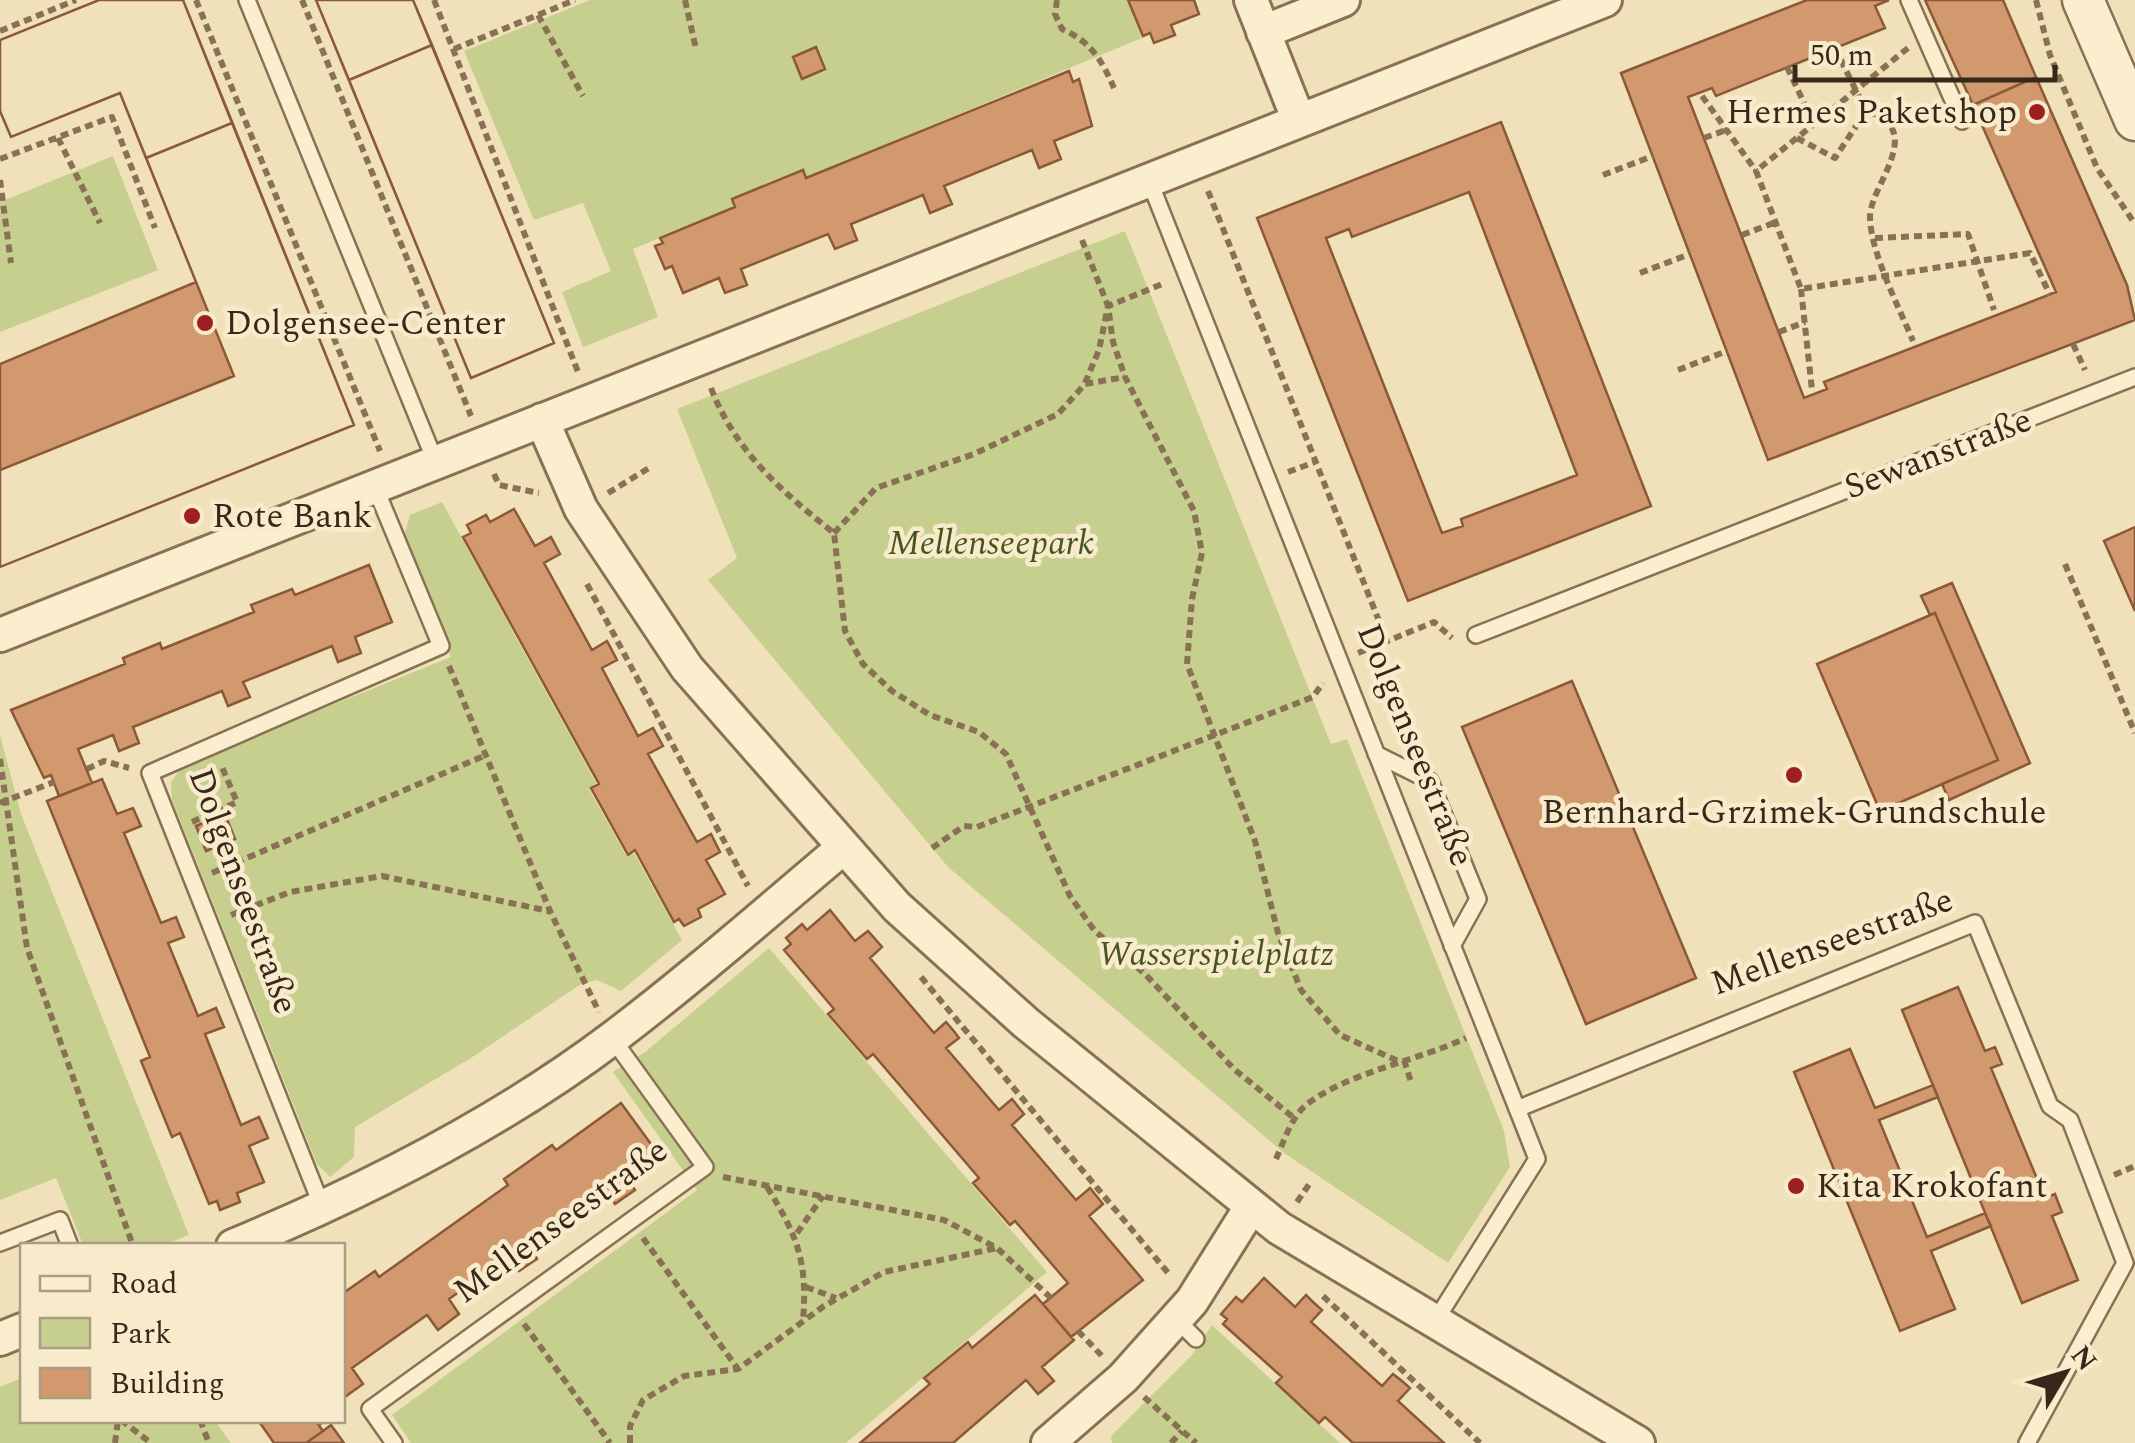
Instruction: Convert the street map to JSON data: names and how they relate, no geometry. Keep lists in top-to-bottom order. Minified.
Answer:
{"streets":{"lane":["Sewanstraße","Dolgenseestraße","Mellenseestraße"]},"crossings":[["Dolgenseestraße","Mellenseestraße"]],"parks":["Mellenseepark","Wasserspielplatz"],"places":["Hermes Paketshop","Dolgensee-Center","Rote Bank","Bernhard-Grzimek-Grundschule","Kita Krokofant"],"legend":["Road","Park","Building"],"scale_bar":"50 m","north":"top right"}
